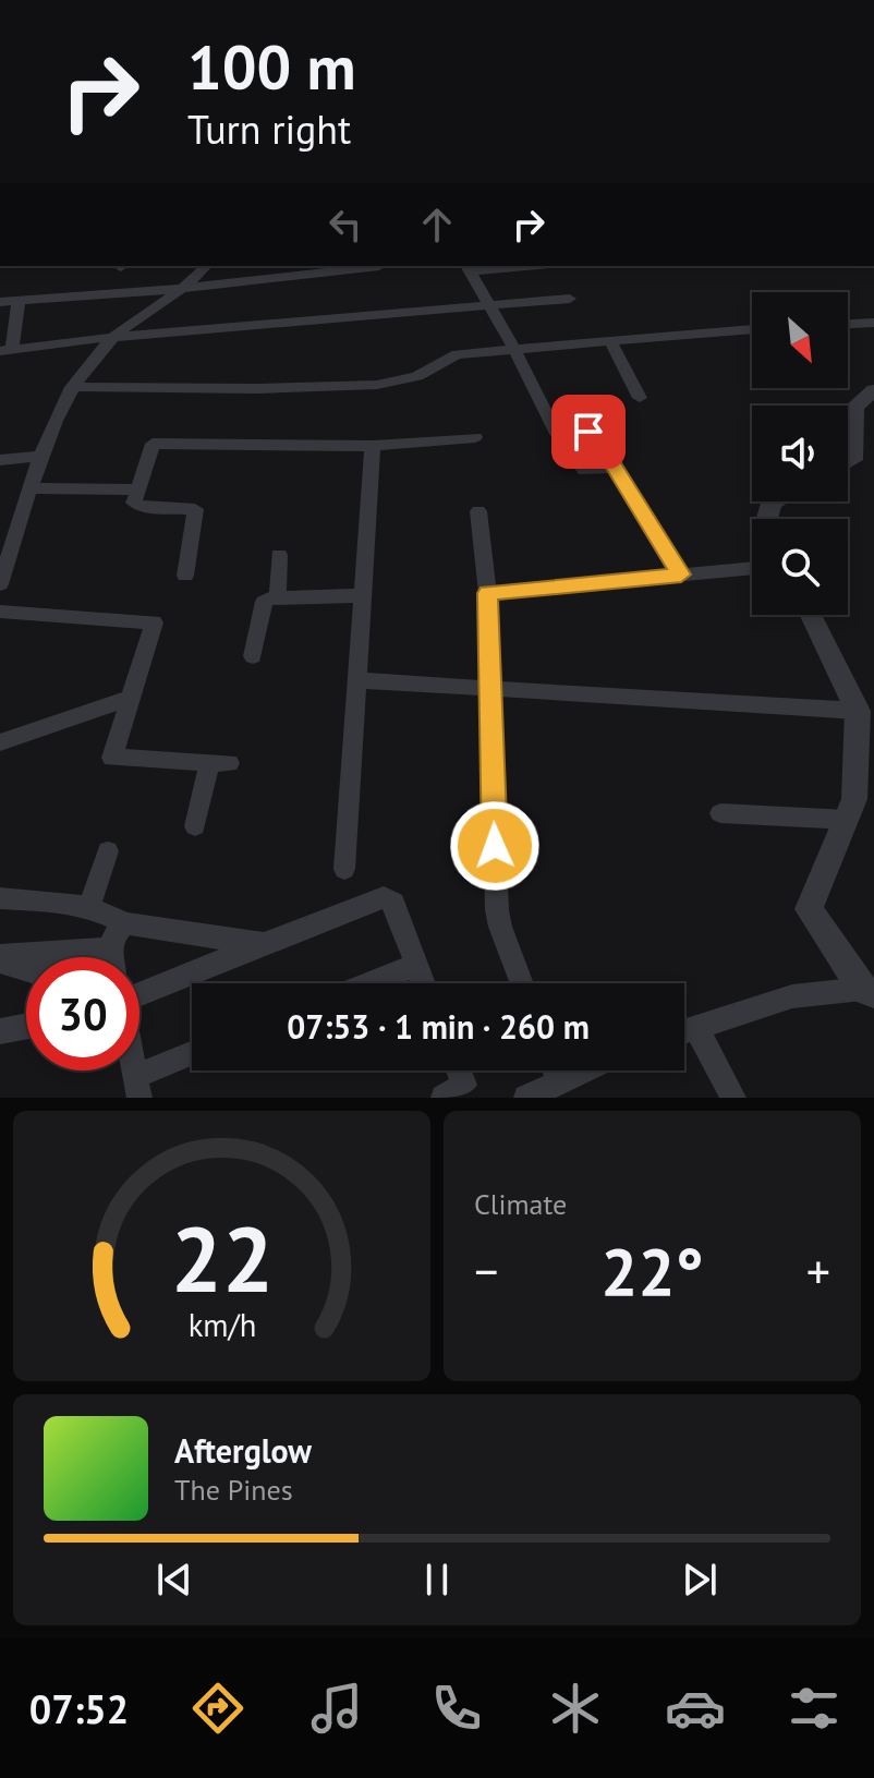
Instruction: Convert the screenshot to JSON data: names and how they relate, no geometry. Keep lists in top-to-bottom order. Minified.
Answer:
{"north":"bottom right","page":{"turn":["100 m","Turn right"],"limit":"30","trip":"07:53 · 1 min · 260 m","tile":"Climate","heat":["−","22°","+"],"song":["Afterglow","The Pines"],"tabs":"07:52","gauge":["22","km/h"]}}
